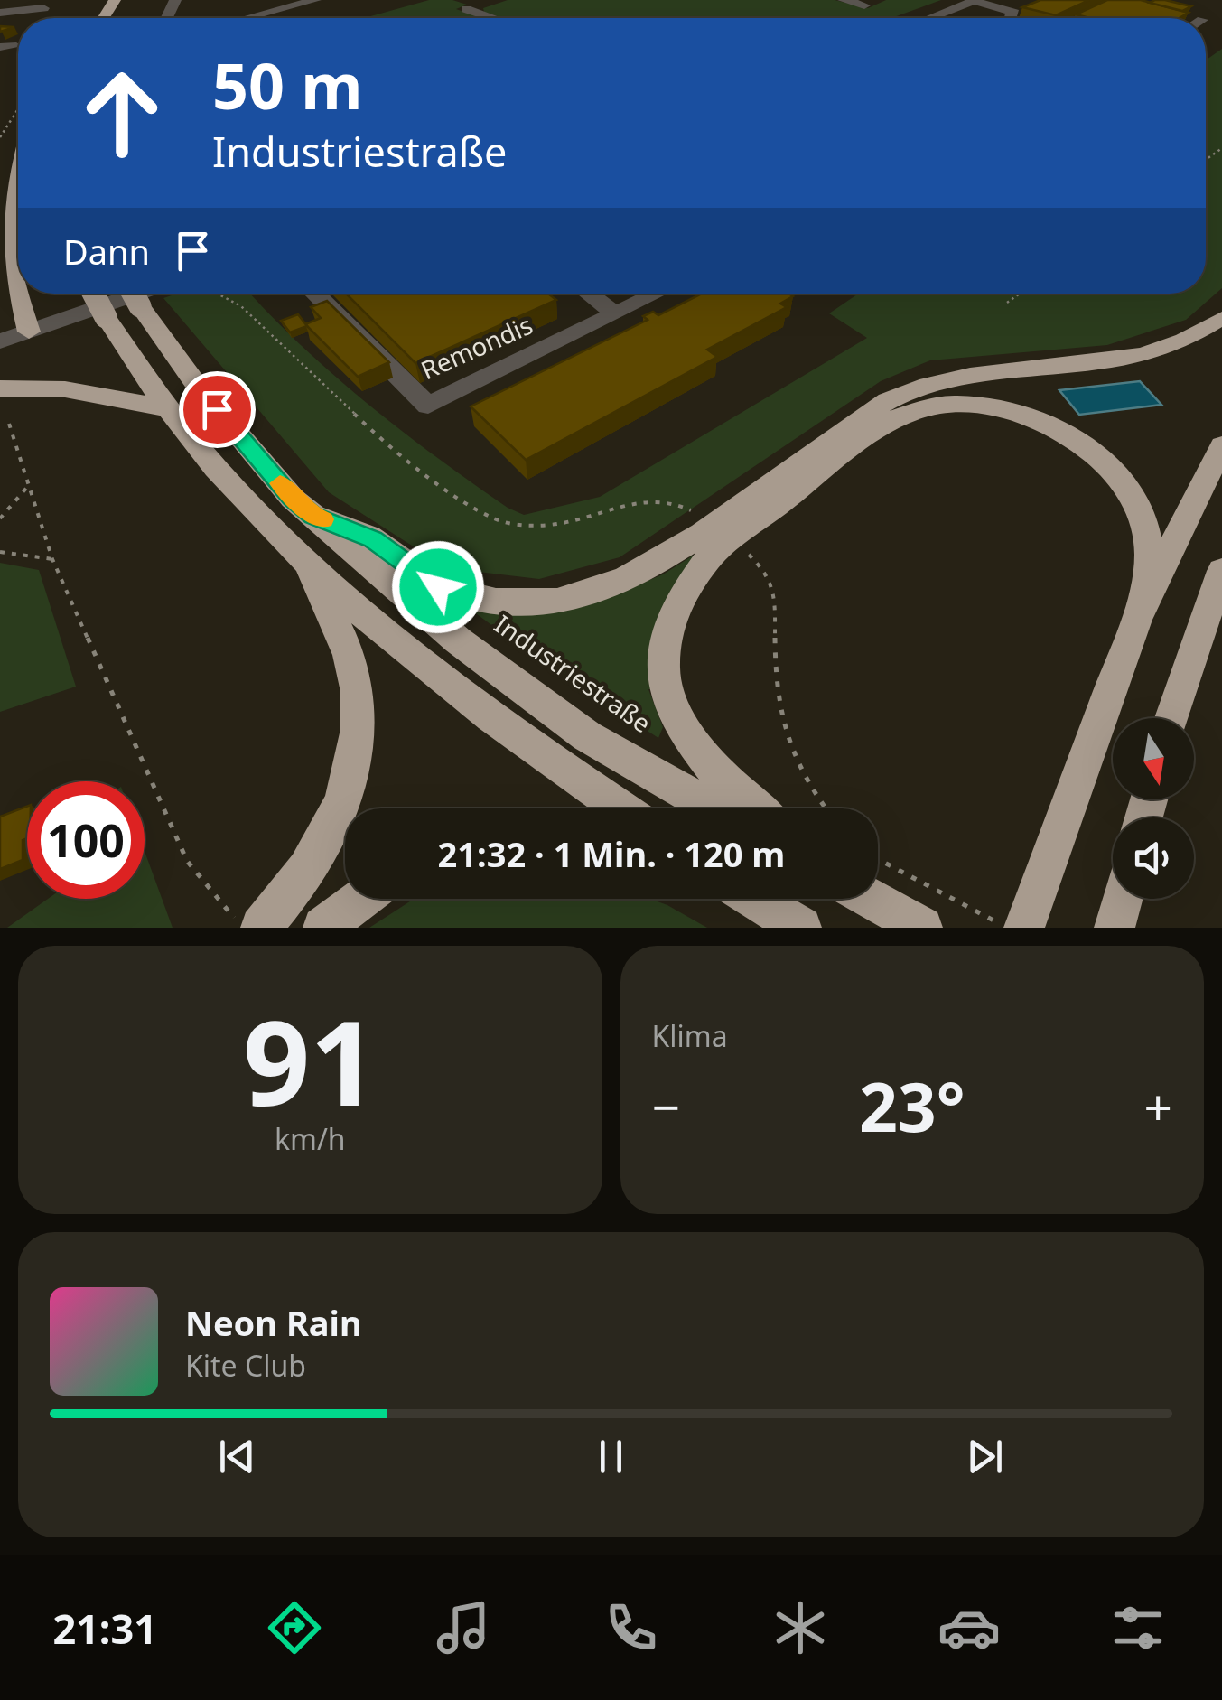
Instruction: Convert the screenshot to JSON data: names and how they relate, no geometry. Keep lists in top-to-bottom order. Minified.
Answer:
{"streets":{"highway":["Industriestraße"],"street":["Remondis"]},"north":"bottom","page":{"turn":["50 m","Industriestraße"],"then":"Dann","limit":"100","trip":"21:32 · 1 Min. · 120 m","tile":[["91","km/h"],"Klima"],"heat":["−","23°","+"],"song":["Neon Rain","Kite Club"],"tabs":"21:31"}}
